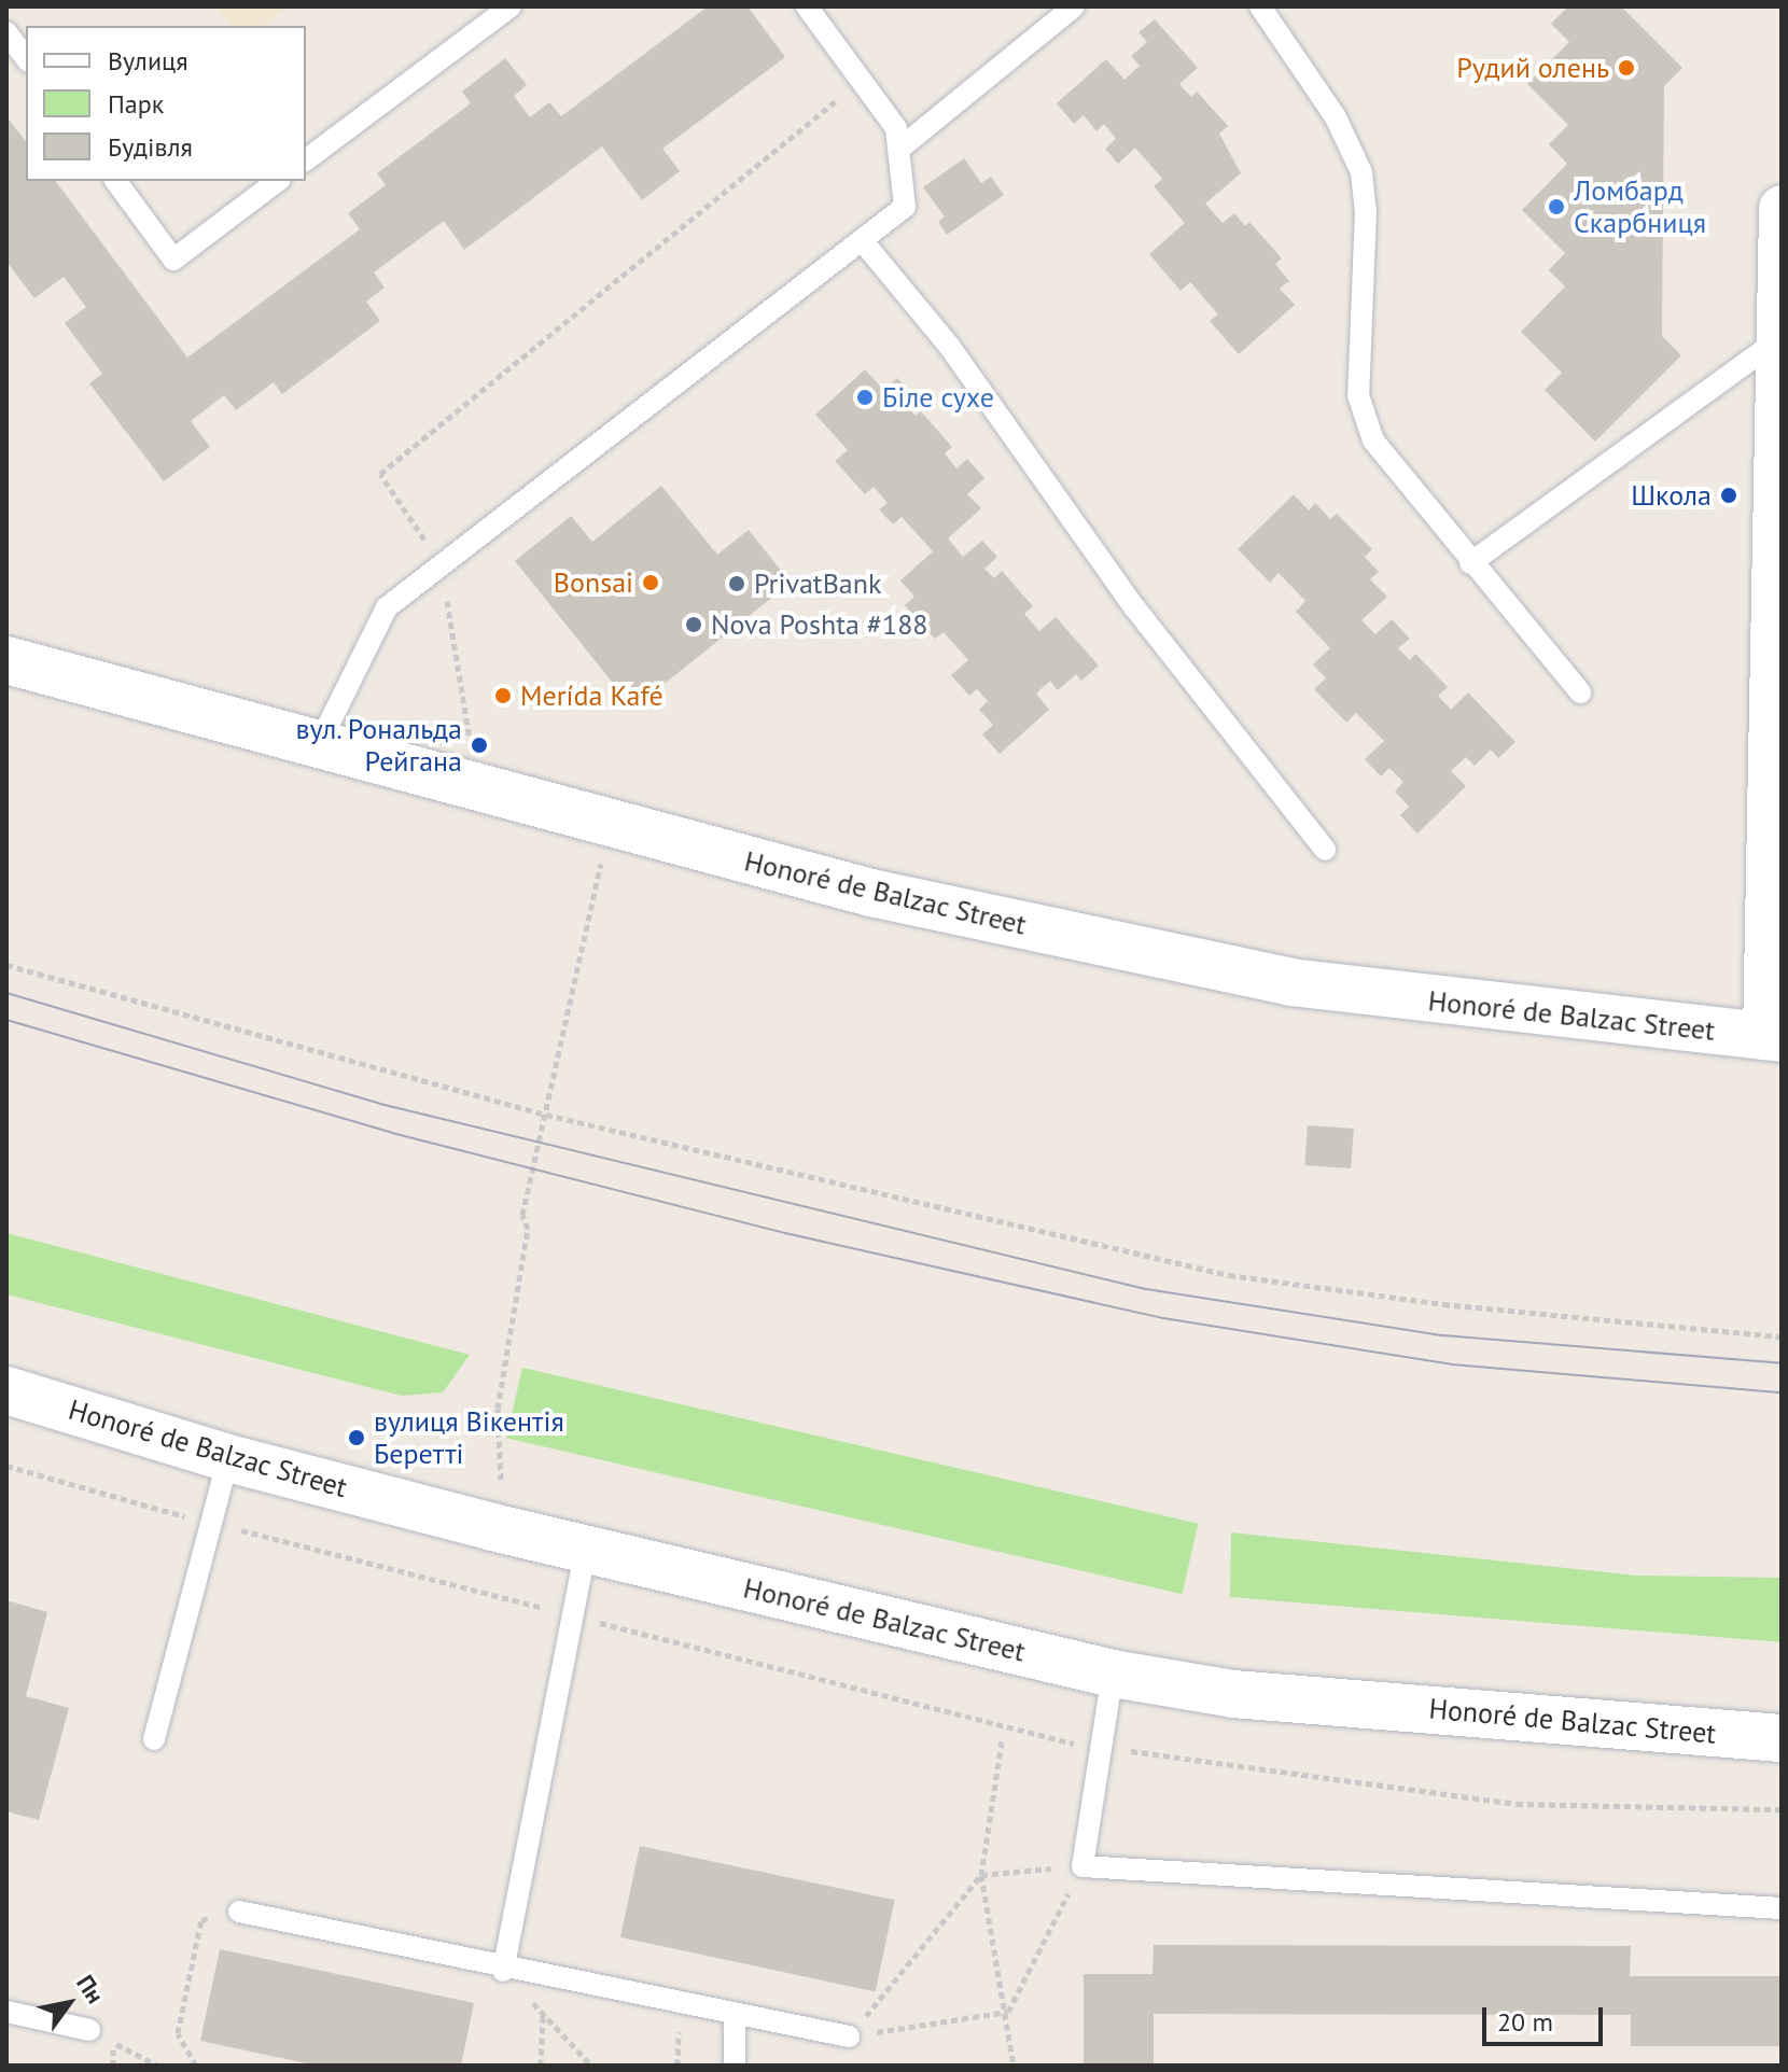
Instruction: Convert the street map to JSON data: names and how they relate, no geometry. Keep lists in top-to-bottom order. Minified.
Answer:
{"streets":{"street":["Honoré de Balzac Street"]},"places":["Рудий олень","Ломбард Скарбниця","Біле сухе","Школа","Bonsai","PrivatBank","Nova Poshta #188","Merída Kafé","вул. Рональда Рейгана","вулиця Вікентія Беретті"],"legend":["Вулиця","Парк","Будівля"],"scale_bar":"20 m","north":"top right"}
